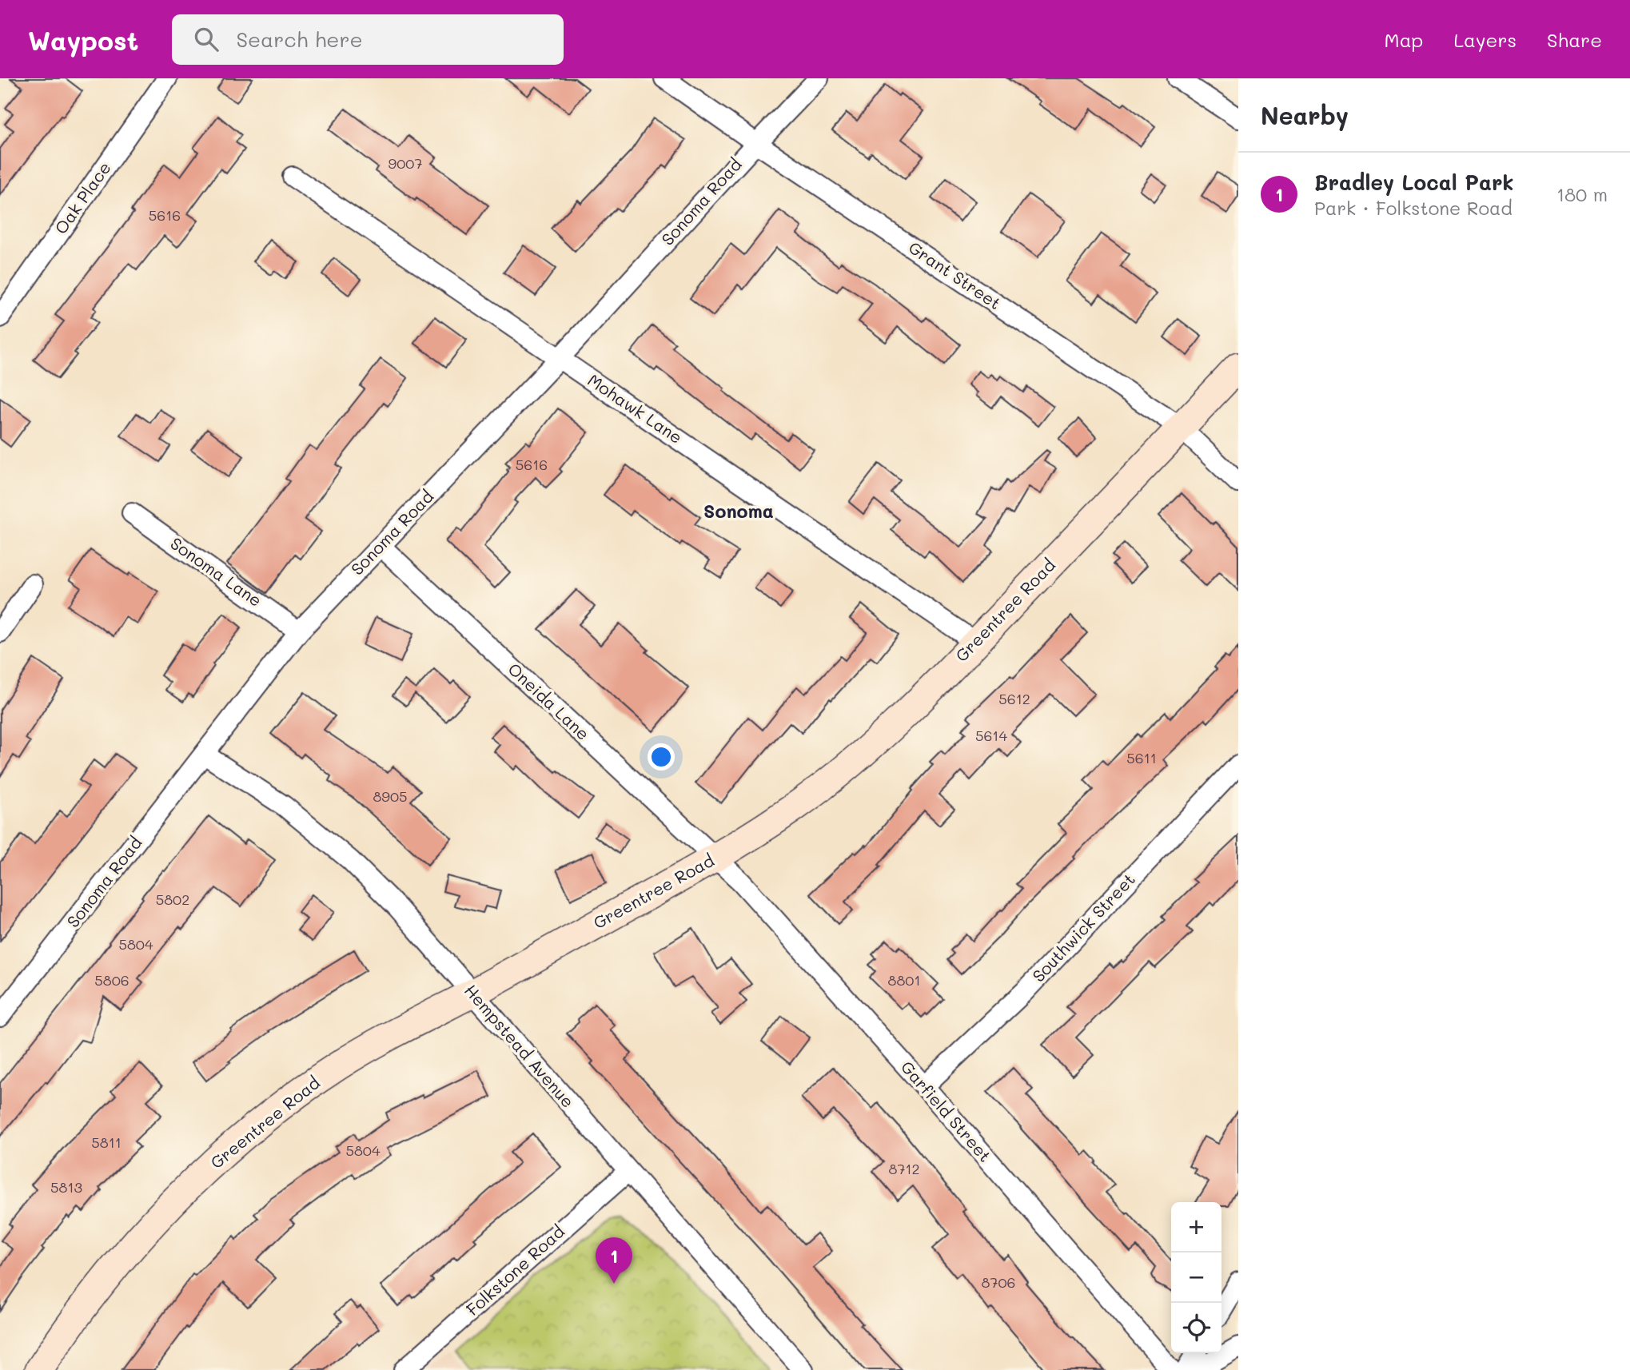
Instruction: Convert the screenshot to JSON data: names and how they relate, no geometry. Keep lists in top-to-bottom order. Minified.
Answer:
{"streets":{"street":["Oak Place","Sonoma Road","Grant Street","Mohawk Lane","Sonoma Lane","Greentree Road","Oneida Lane","Southwick Street","Hempstead Avenue","Garfield Street","Folkstone Road"]},"crossings":[["Sonoma Road","Grant Street"],["Sonoma Road","Mohawk Lane"],["Sonoma Road","Sonoma Lane"],["Sonoma Road","Oneida Lane"],["Sonoma Road","Hempstead Avenue"],["Grant Street","Greentree Road"],["Mohawk Lane","Greentree Road"],["Greentree Road","Oneida Lane"],["Greentree Road","Hempstead Avenue"],["Greentree Road","Garfield Street"],["Oneida Lane","Garfield Street"],["Southwick Street","Garfield Street"],["Hempstead Avenue","Folkstone Road"]],"districts":["Sonoma"],"house_numbers":["9007","5616","5616","5612","5614","5611","8905","5802","5804","5806","8801","5811","5804","8712","5813","8706"],"page":{"header":"Waypost","search":"Search here","nav":["Map","Layers","Share"],"heading":"Nearby","list":[{"mark":"1","name":"Bradley Local Park","note":"Park · Folkstone Road","value":"180 m"}],"map_buttons":["+","−"],"pins":"1"}}
